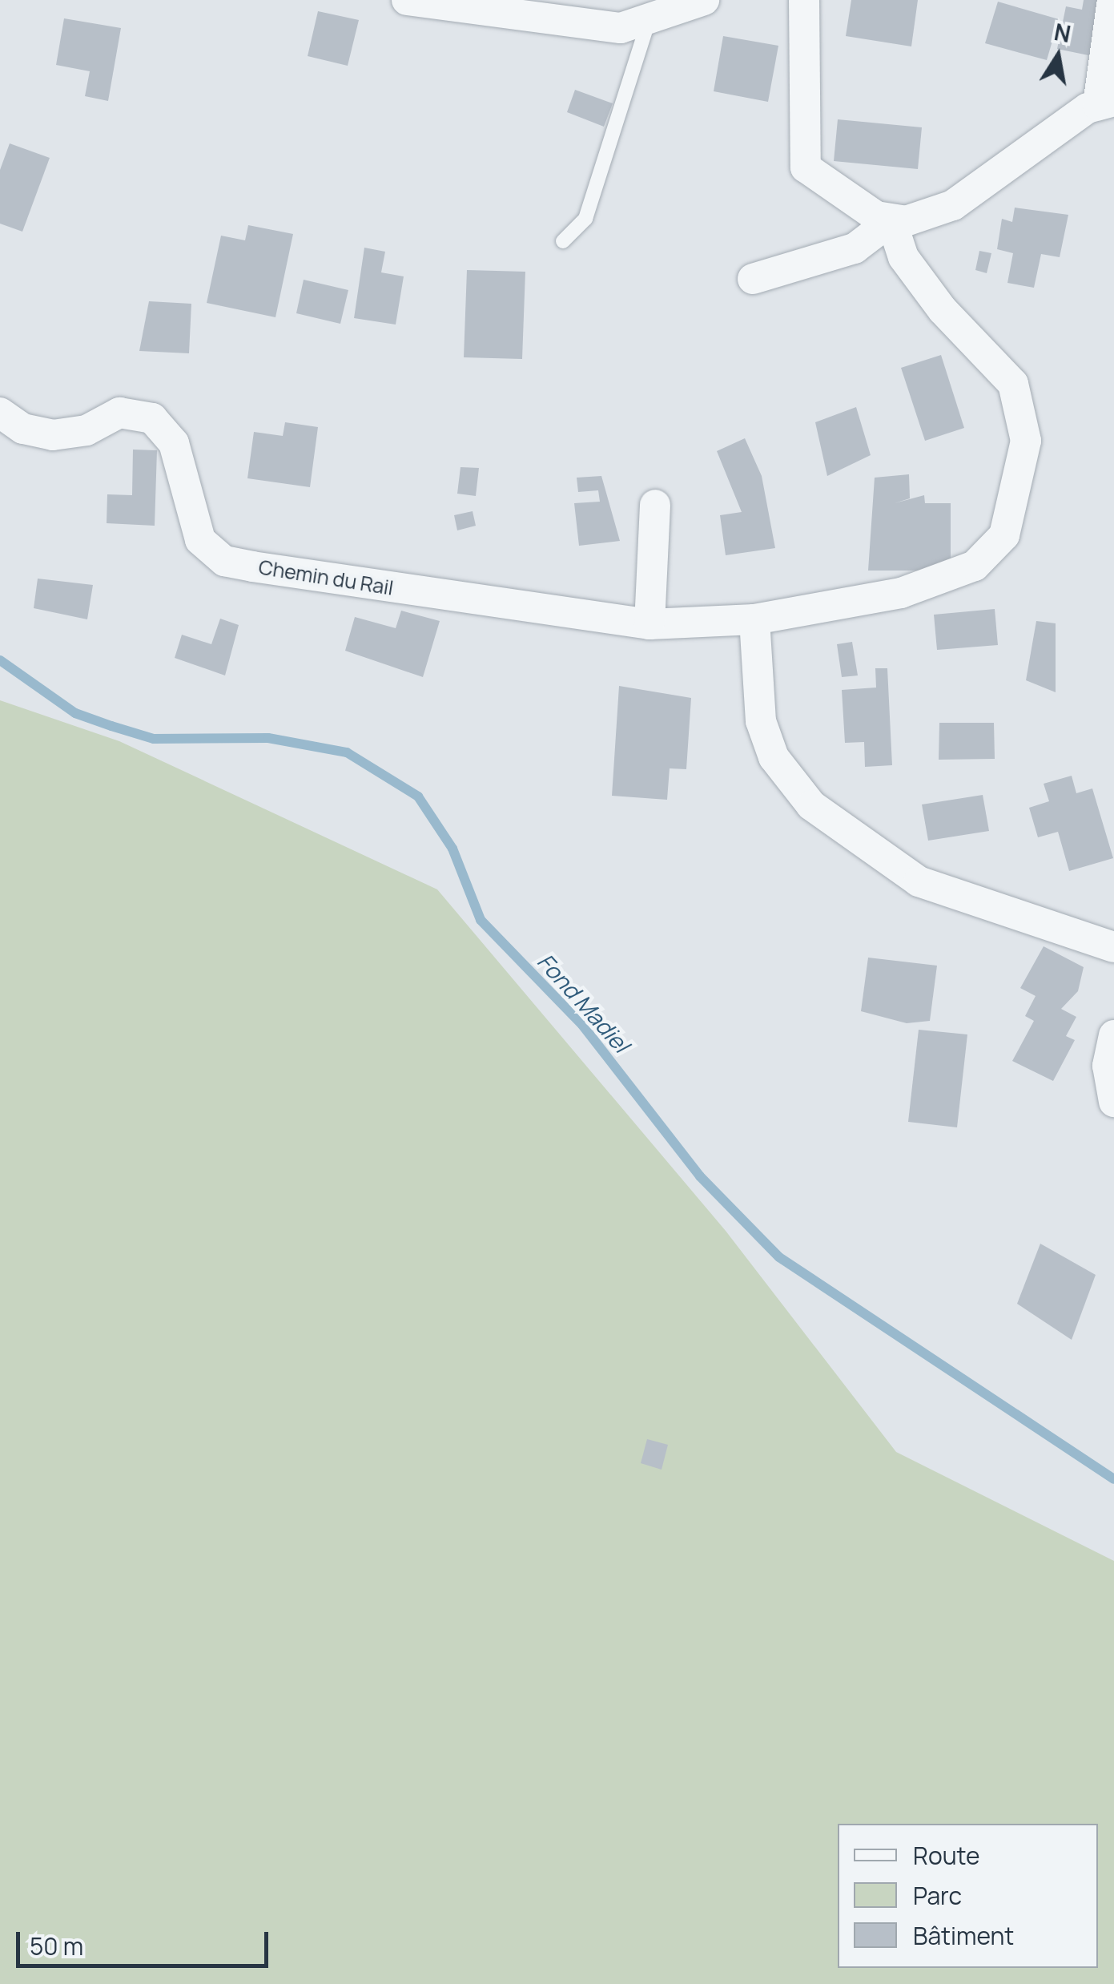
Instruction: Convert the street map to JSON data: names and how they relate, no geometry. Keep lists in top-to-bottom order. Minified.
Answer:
{"streets":{"street":["Chemin du Rail"]},"water":["Fond Madiel"],"legend":["Route","Parc","Bâtiment"],"scale_bar":"50 m","north":"top"}
